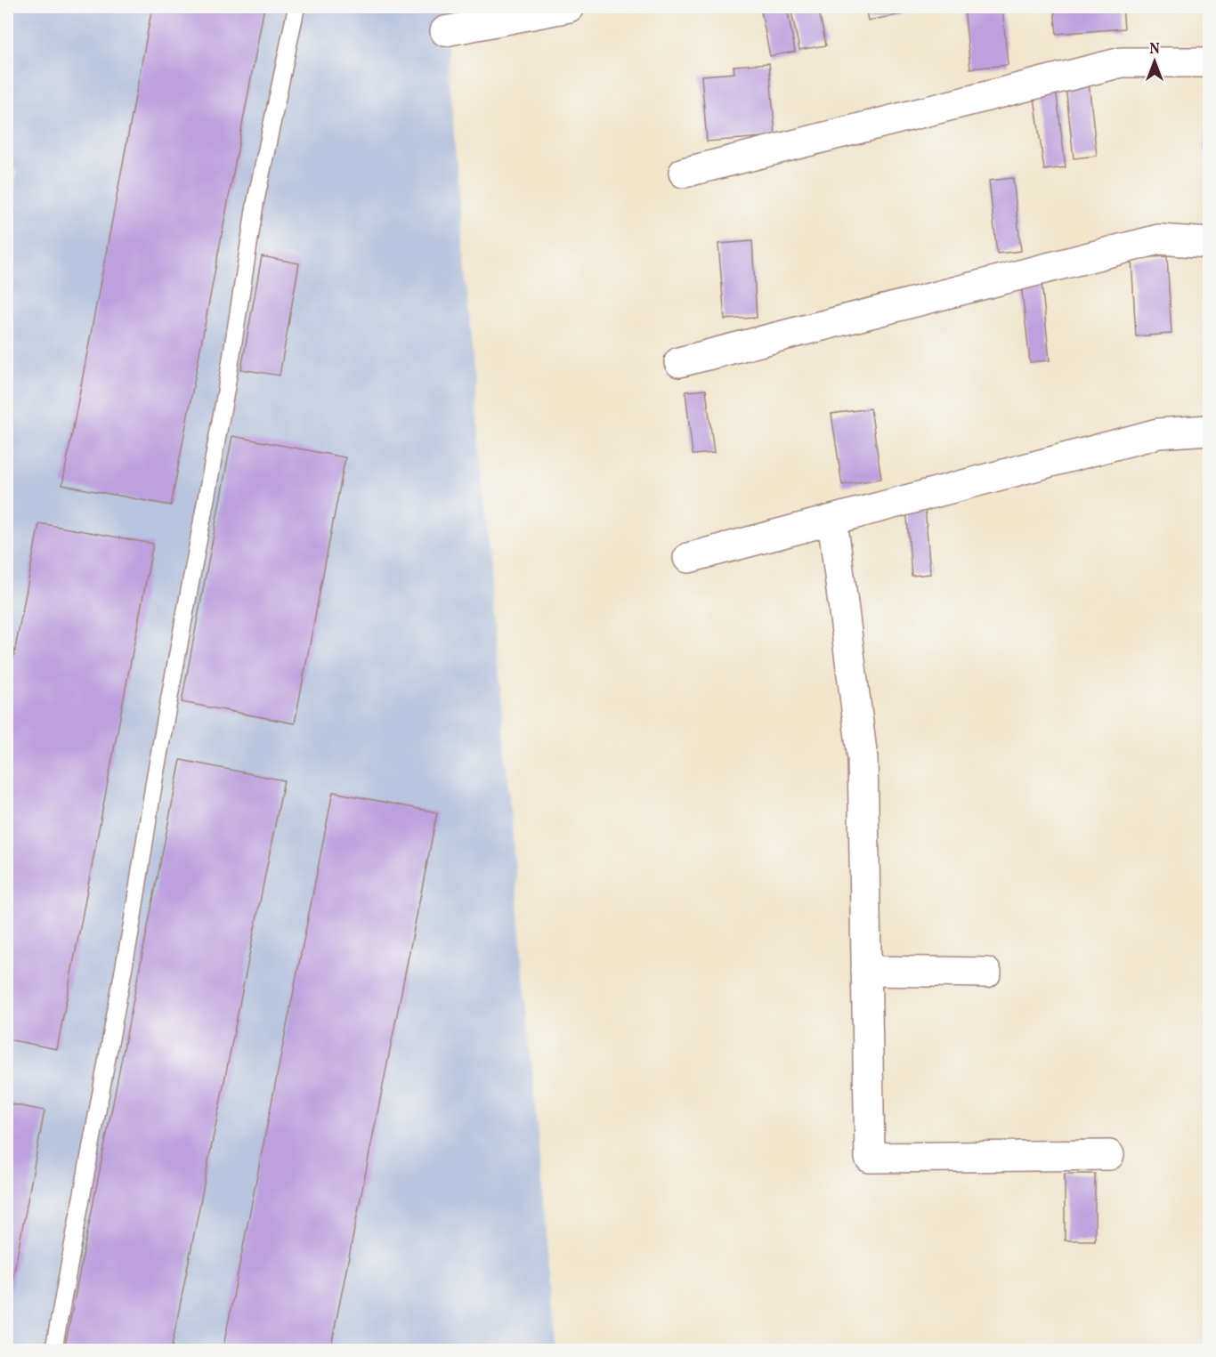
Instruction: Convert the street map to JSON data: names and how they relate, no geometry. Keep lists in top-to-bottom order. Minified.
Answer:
{"north":"top"}
